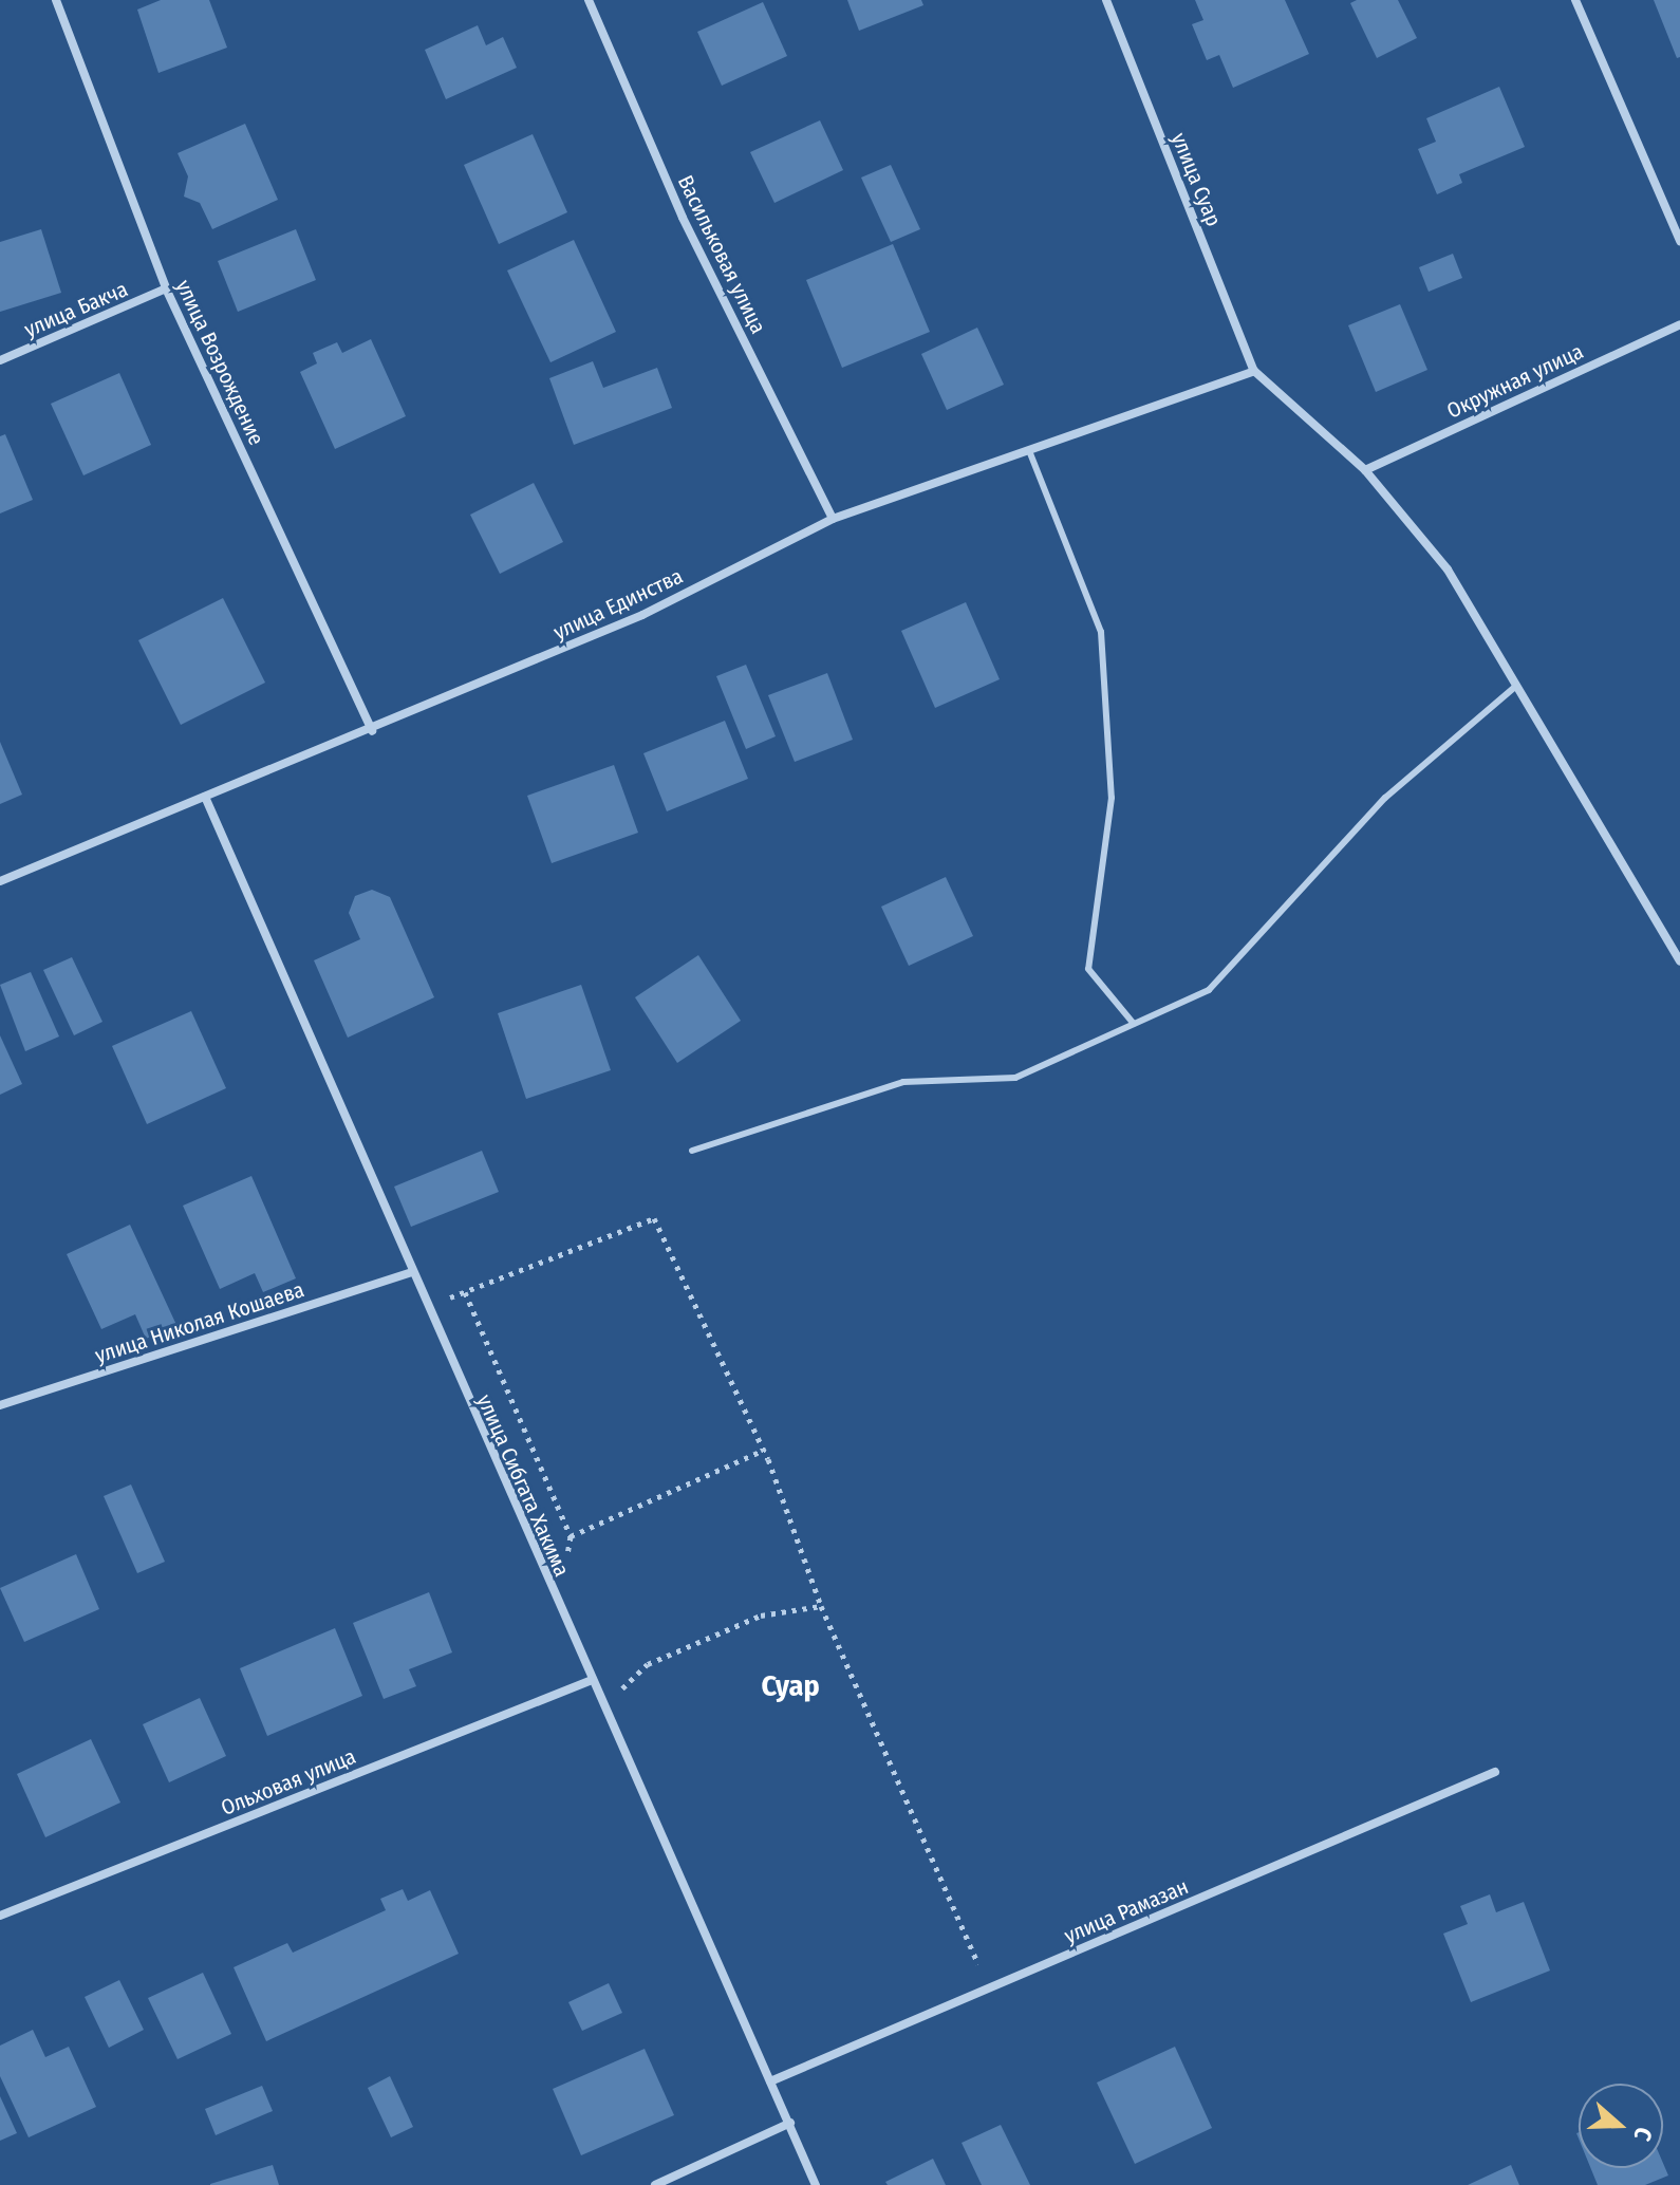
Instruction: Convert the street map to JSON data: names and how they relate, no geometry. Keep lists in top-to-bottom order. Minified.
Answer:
{"streets":{"street":["улица Суар","Васильковая улица","улица Бакча","улица Возрождение","Окружная улица","улица Единства","улица Николая Кошаева","улица Сибгата Хакима","Ольховая улица","улица Рамазан"]},"crossings":[["улица Суар","улица Единства"],["Васильковая улица","улица Единства"],["улица Бакча","улица Возрождение"],["улица Возрождение","улица Единства"],["улица Единства","улица Сибгата Хакима"],["улица Николая Кошаева","улица Сибгата Хакима"],["улица Сибгата Хакима","Ольховая улица"],["улица Сибгата Хакима","улица Рамазан"]],"districts":["Суар"],"north":"right"}
